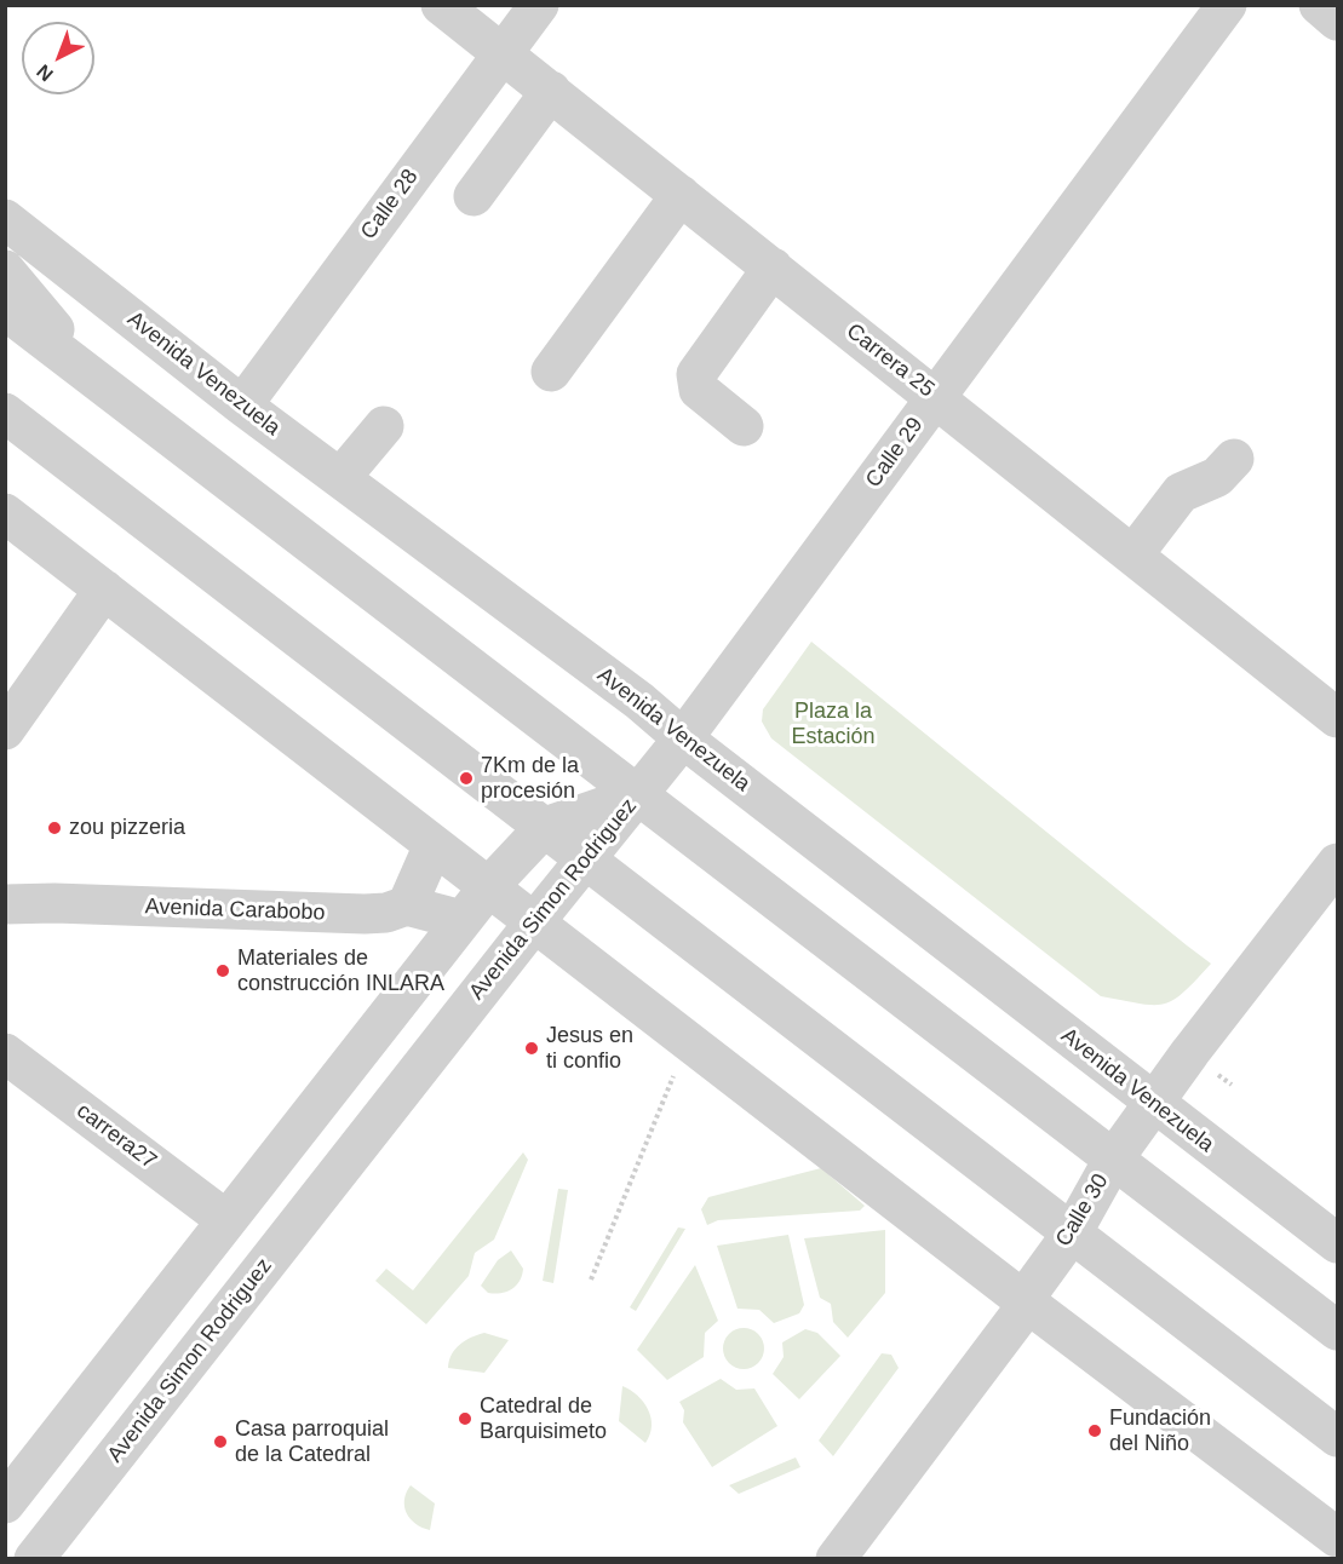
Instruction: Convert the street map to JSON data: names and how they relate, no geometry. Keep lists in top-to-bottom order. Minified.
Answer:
{"streets":{"street":["Calle 28","Carrera 25","Avenida Venezuela","Calle 29","Avenida Simon Rodriguez","Avenida Carabobo","carrera27","Calle 30"]},"crossings":[["Calle 28","Carrera 25"],["Calle 28","Avenida Venezuela"],["Carrera 25","Calle 29"],["Avenida Venezuela","Calle 29"],["Avenida Venezuela","Calle 30"],["Calle 29","Avenida Simon Rodriguez"],["Avenida Simon Rodriguez","Avenida Carabobo"],["Avenida Simon Rodriguez","carrera27"]],"parks":["Plaza la Estación"],"places":["7Km de la procesión","zou pizzeria","Materiales de construcción INLARA","Jesus en ti confio","Catedral de Barquisimeto","Fundación del Niño","Casa parroquial de la Catedral"],"north":"bottom left"}
